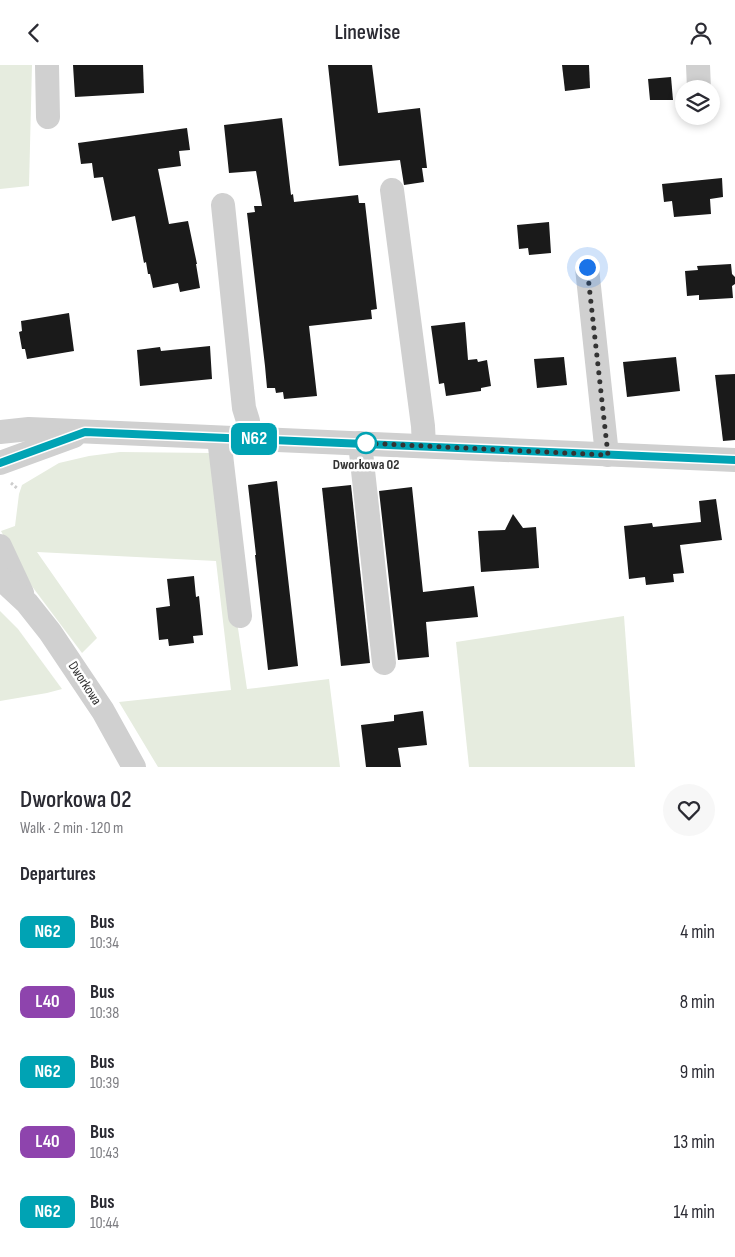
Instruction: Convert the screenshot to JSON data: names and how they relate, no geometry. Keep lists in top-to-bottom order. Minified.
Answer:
{"streets":{"street":["Dworkowa"]},"places":["Dworkowa 02"],"lines":["bus line N62"],"page":{"header":"Linewise","on_map":"N62","heading":[["Dworkowa 02","Walk · 2 min · 120 m"],"Departures"],"list":[{"mark":"N62","name":"Bus","note":"10:34","value":"4 min"},{"mark":"L40","name":"Bus","note":"10:38","value":"8 min"},{"mark":"N62","name":"Bus","note":"10:39","value":"9 min"},{"mark":"L40","name":"Bus","note":"10:43","value":"13 min"},{"mark":"N62","name":"Bus","note":"10:44","value":"14 min"}]}}
